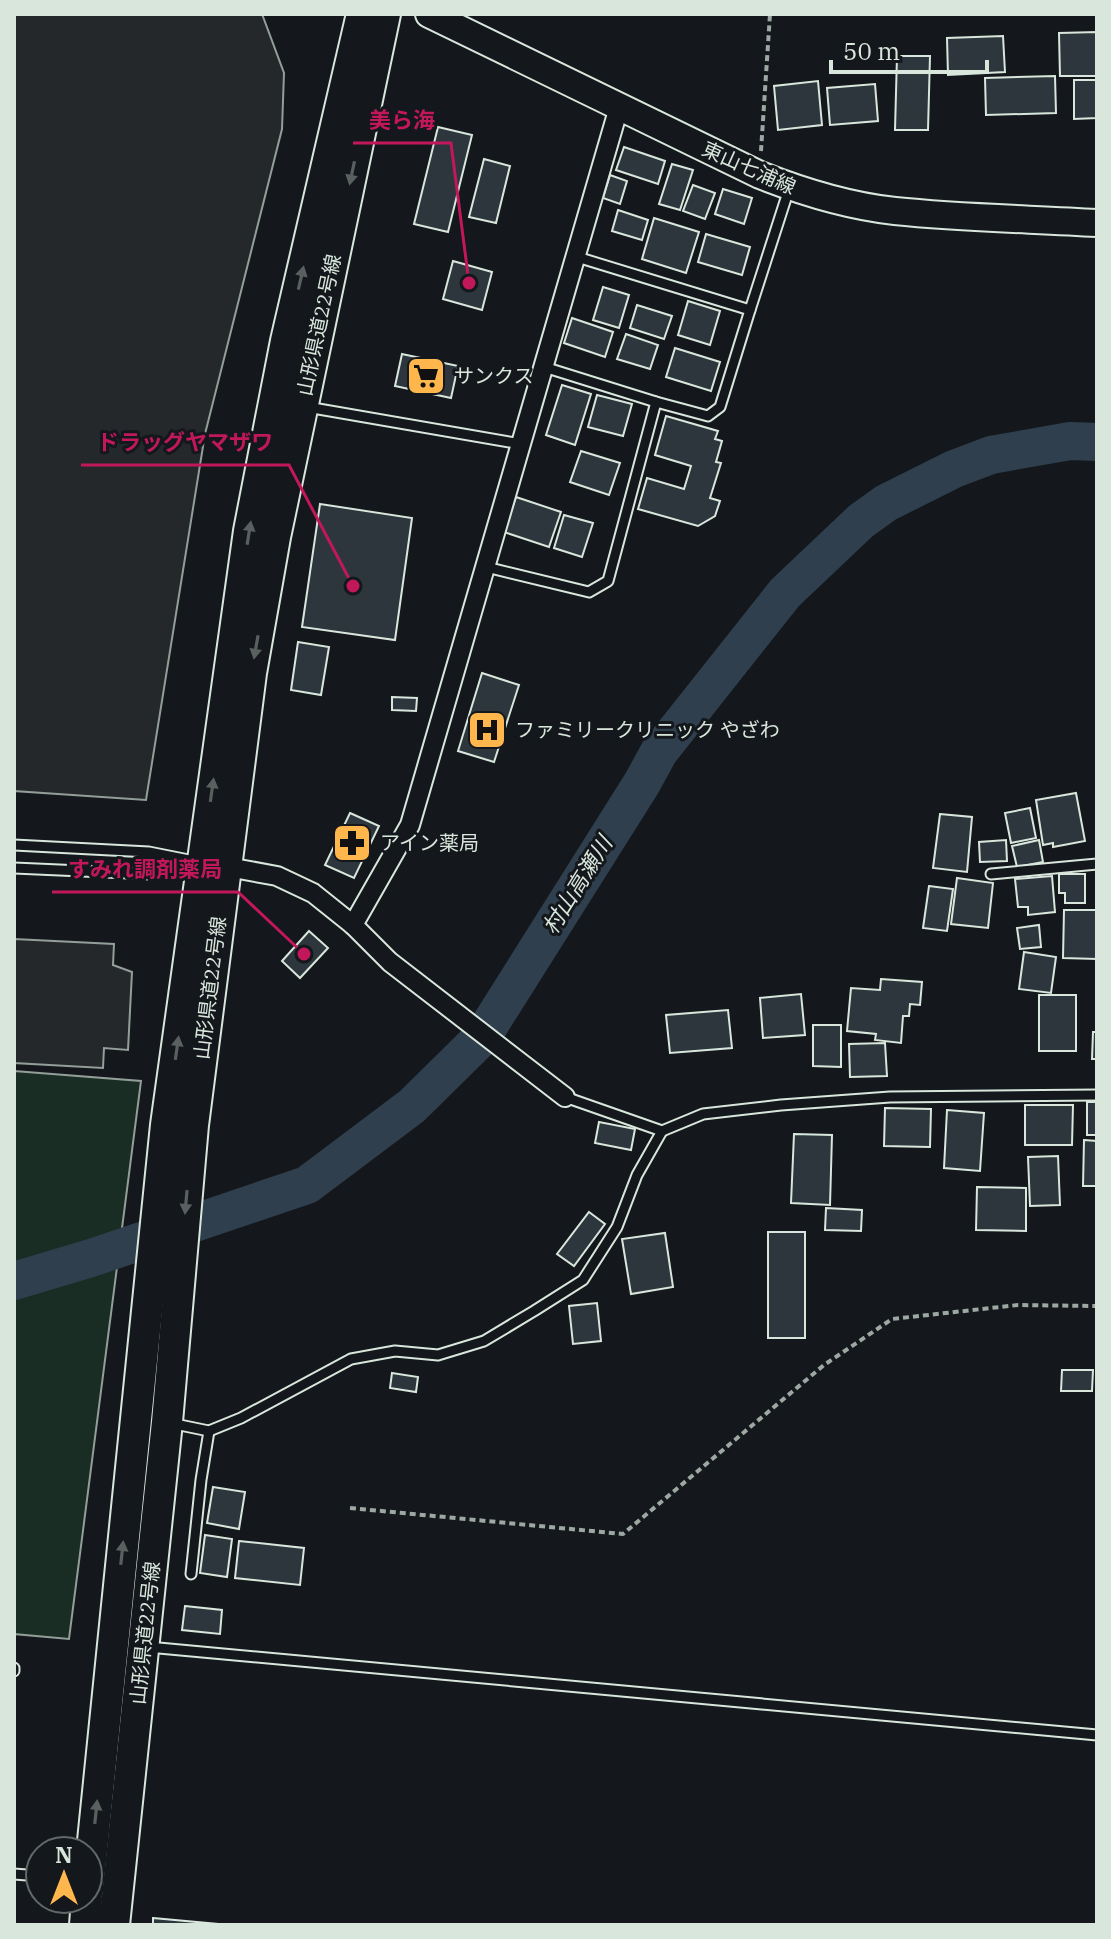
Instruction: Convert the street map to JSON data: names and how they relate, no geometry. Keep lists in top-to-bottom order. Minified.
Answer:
{"streets":{"main road":["東山七浦線","山形県道22号線"]},"water":["村山高瀬川"],"places":{"other":["美ら海","ドラッグヤマザワ","すみれ調剤薬局"],"supermarket":["サンクス"],"hospital":["ファミリークリニック やざわ"],"pharmacy":["アイン薬局"]},"scale_bar":"50 m","north":"top"}
